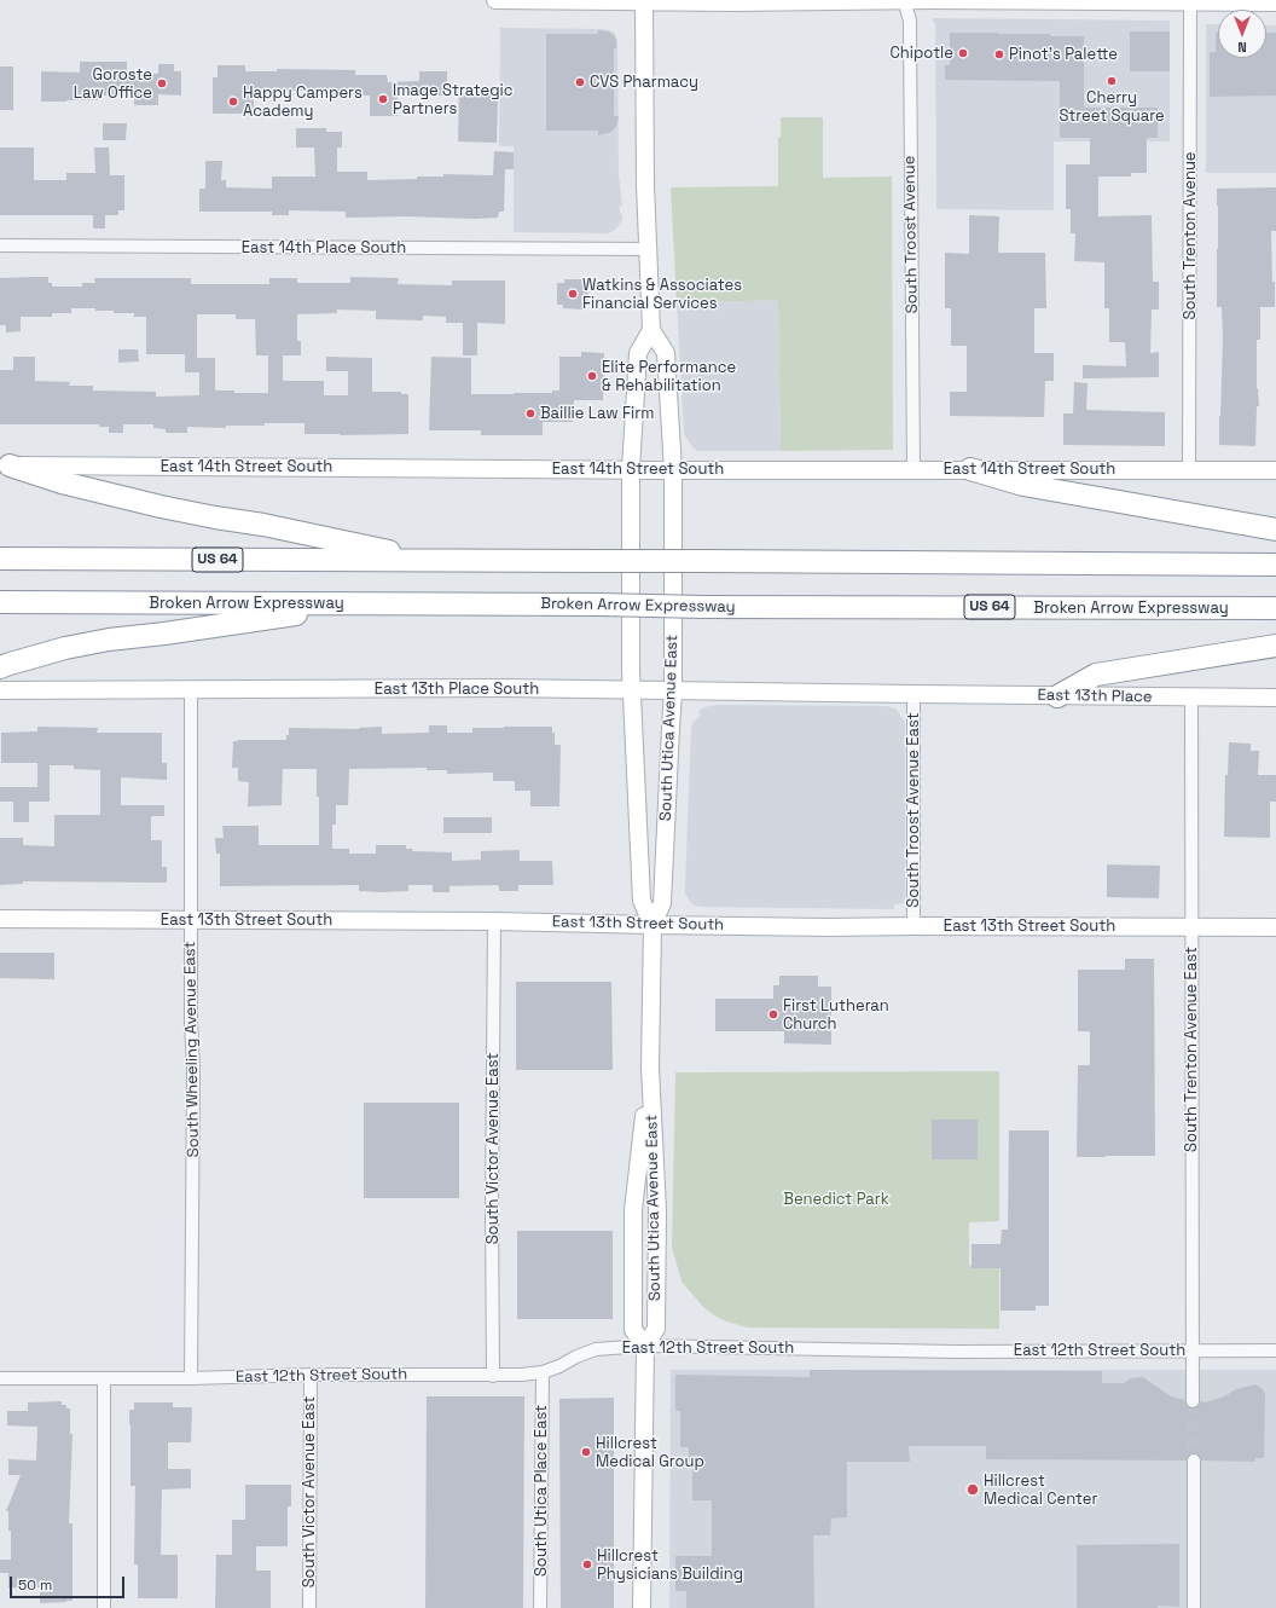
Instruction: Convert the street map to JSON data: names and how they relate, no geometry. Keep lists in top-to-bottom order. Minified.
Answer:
{"streets":{"highway":["US 64","Broken Arrow Expressway"],"street":["South Troost Avenue","South Trenton Avenue","East 14th Place South","East 14th Street South","East 13th Place South","East 13th Place","South Utica Avenue East","South Troost Avenue East","East 13th Street South","South Wheeling Avenue East","South Trenton Avenue East","South Victor Avenue East","East 12th Street South","South Utica Place East"]},"crossings":[["South Troost Avenue","East 14th Street South"],["South Trenton Avenue","East 14th Street South"],["East 14th Street South","South Utica Avenue East"],["East 13th Place South","East 13th Place"],["East 13th Place South","South Utica Avenue East"],["East 13th Place South","South Troost Avenue East"],["East 13th Place South","South Wheeling Avenue East"],["East 13th Place","South Troost Avenue East"],["East 13th Place","South Trenton Avenue East"],["South Utica Avenue East","East 13th Street South"],["South Utica Avenue East","East 12th Street South"],["South Troost Avenue East","East 13th Street South"],["East 13th Street South","South Wheeling Avenue East"],["East 13th Street South","South Trenton Avenue East"],["East 13th Street South","South Victor Avenue East"],["South Wheeling Avenue East","East 12th Street South"],["South Trenton Avenue East","East 12th Street South"],["South Victor Avenue East","East 12th Street South"],["East 12th Street South","South Utica Place East"]],"parks":["Benedict Park"],"places":["Chipotle","Pinot's Palette","Cherry Street Square","CVS Pharmacy","Goroste Law Office","Image Strategic Partners","Happy Campers Academy","Watkins & Associates Financial Services","Elite Performance & Rehabilitation","Baillie Law Firm","First Lutheran Church","Hillcrest Medical Group","Hillcrest Medical Center","Hillcrest Physicians Building"],"scale_bar":"50 m","north":"bottom"}
